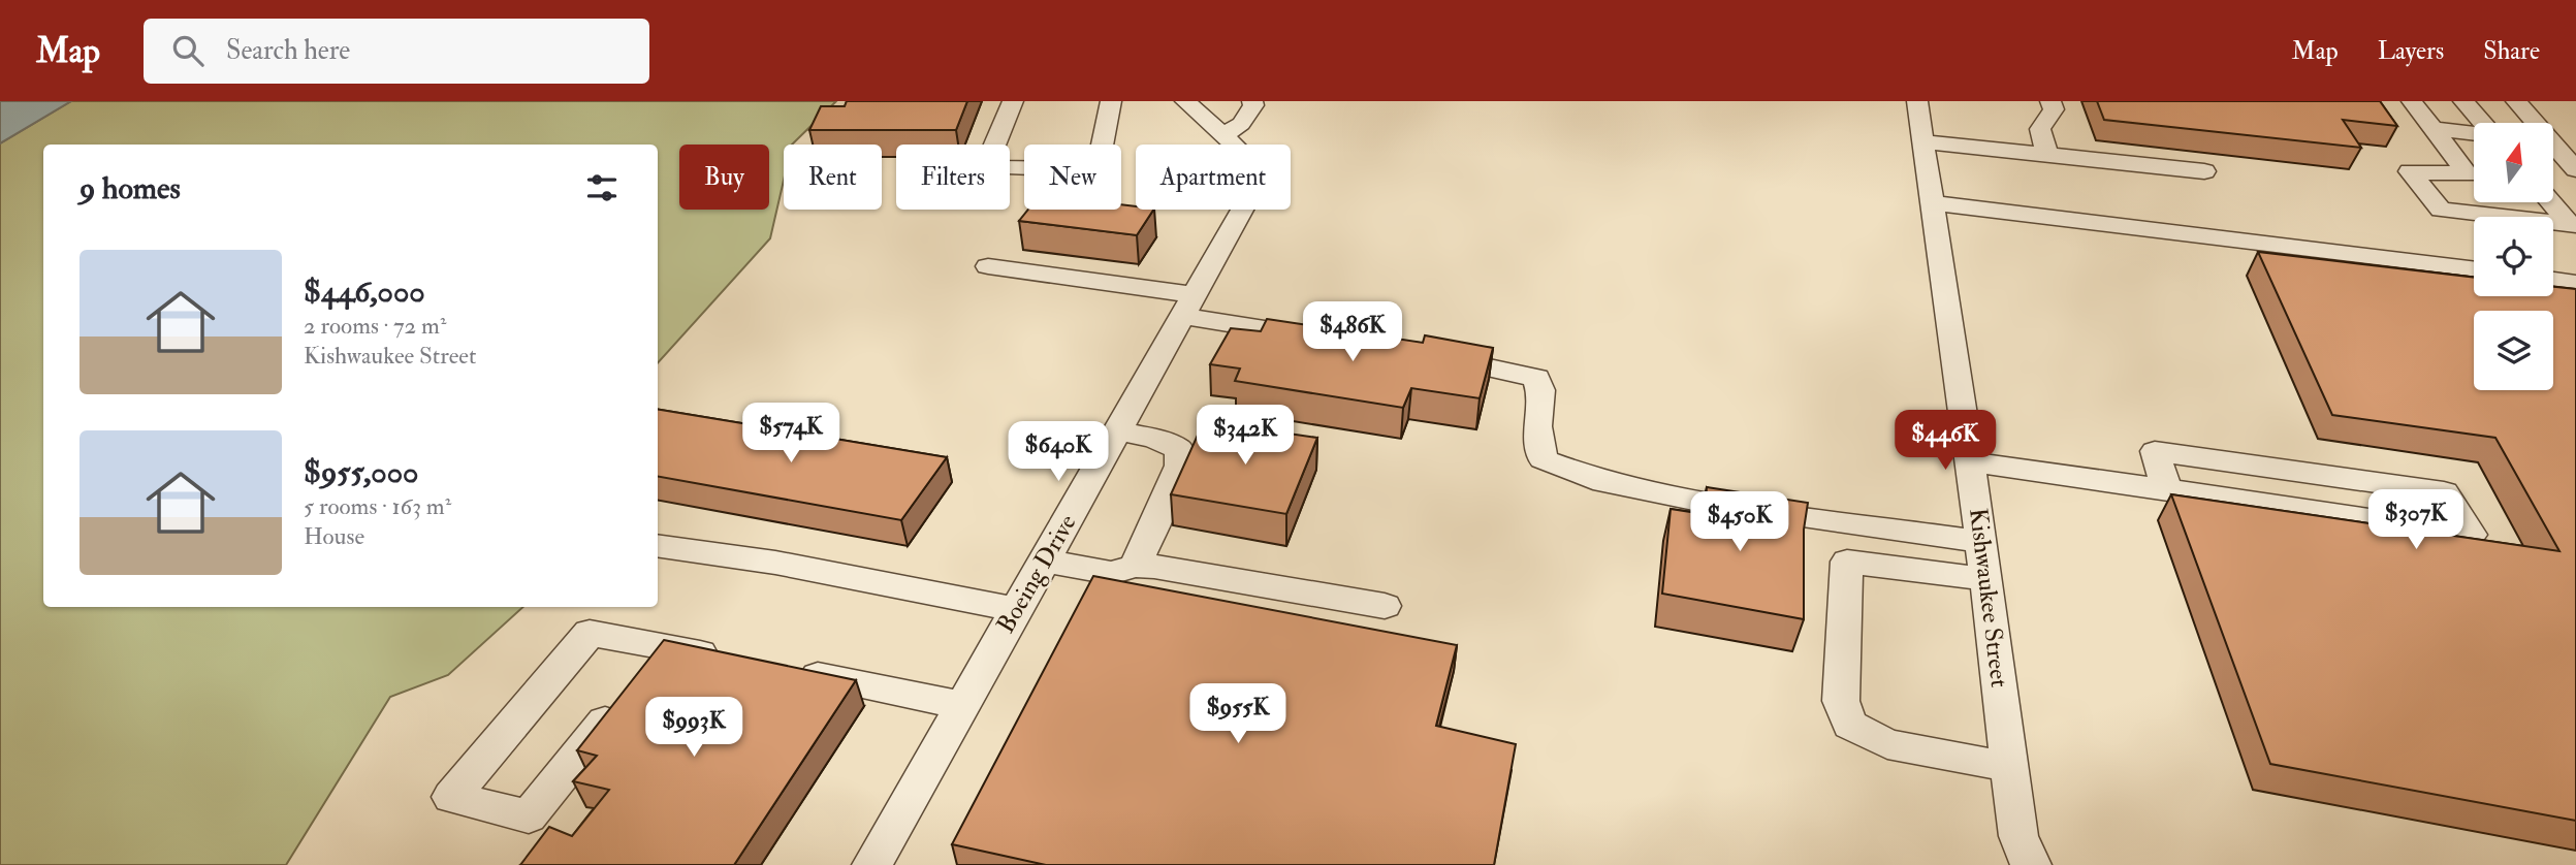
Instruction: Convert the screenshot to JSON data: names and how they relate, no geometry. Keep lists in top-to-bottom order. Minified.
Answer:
{"streets":{"street":["Boeing Drive","Kishwaukee Street"]},"north":"top","page":{"header":"Map","search":"Search here","nav":["Map","Layers","Share"],"chip":["Buy","Rent","Filters","New","Apartment"],"heading":"9 homes","list":[{"name":"$446,000","note":"2 rooms · 72 m² · Kishwaukee Street"},{"name":"$955,000","note":"5 rooms · 163 m² · House"}],"price":["$486K","$574K","$342K","$446K","$640K","$307K","$450K","$955K","$993K"]}}
